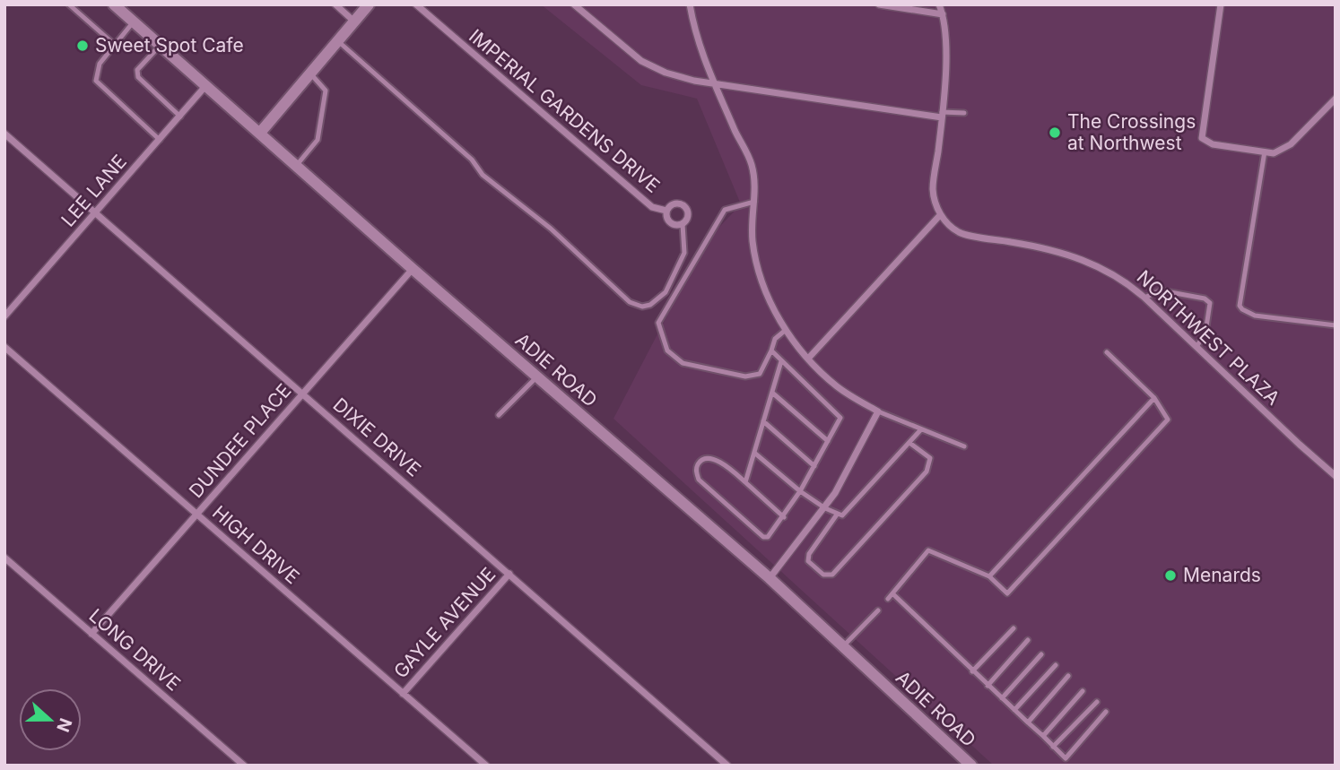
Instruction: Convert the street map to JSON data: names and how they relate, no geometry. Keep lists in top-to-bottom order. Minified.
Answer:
{"streets":{"street":["IMPERIAL GARDENS DRIVE","LEE LANE","NORTHWEST PLAZA","ADIE ROAD","DIXIE DRIVE","DUNDEE PLACE","HIGH DRIVE","GAYLE AVENUE","LONG DRIVE"]},"crossings":[["LEE LANE","ADIE ROAD"],["LEE LANE","DIXIE DRIVE"],["ADIE ROAD","DUNDEE PLACE"],["DIXIE DRIVE","DUNDEE PLACE"],["DIXIE DRIVE","GAYLE AVENUE"],["DUNDEE PLACE","HIGH DRIVE"],["DUNDEE PLACE","LONG DRIVE"],["HIGH DRIVE","GAYLE AVENUE"]],"places":["Sweet Spot Cafe","The Crossings at Northwest","Menards"],"north":"right"}
